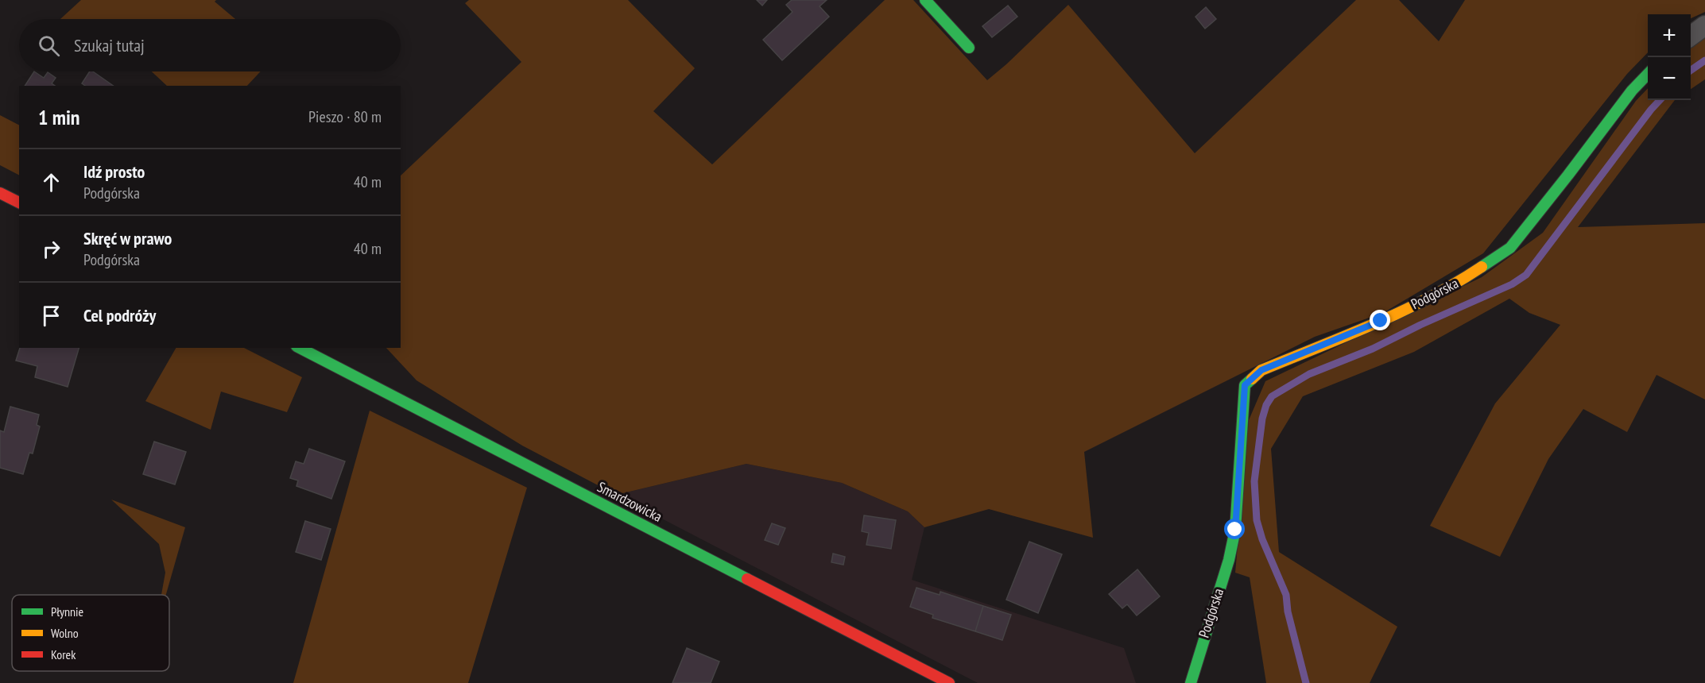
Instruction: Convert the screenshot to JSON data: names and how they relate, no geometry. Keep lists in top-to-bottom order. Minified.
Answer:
{"streets":{"street":["Podgórska","Smardzowicka"]},"legend":["Płynnie","Wolno","Korek"],"page":{"map_buttons":["+","−"],"search":"Szukaj tutaj","heading":["1 min","Pieszo · 80 m"],"list":[["Idź prosto","Podgórska","40 m"],["Skręć w prawo","Podgórska","40 m"],"Cel podróży"]}}
